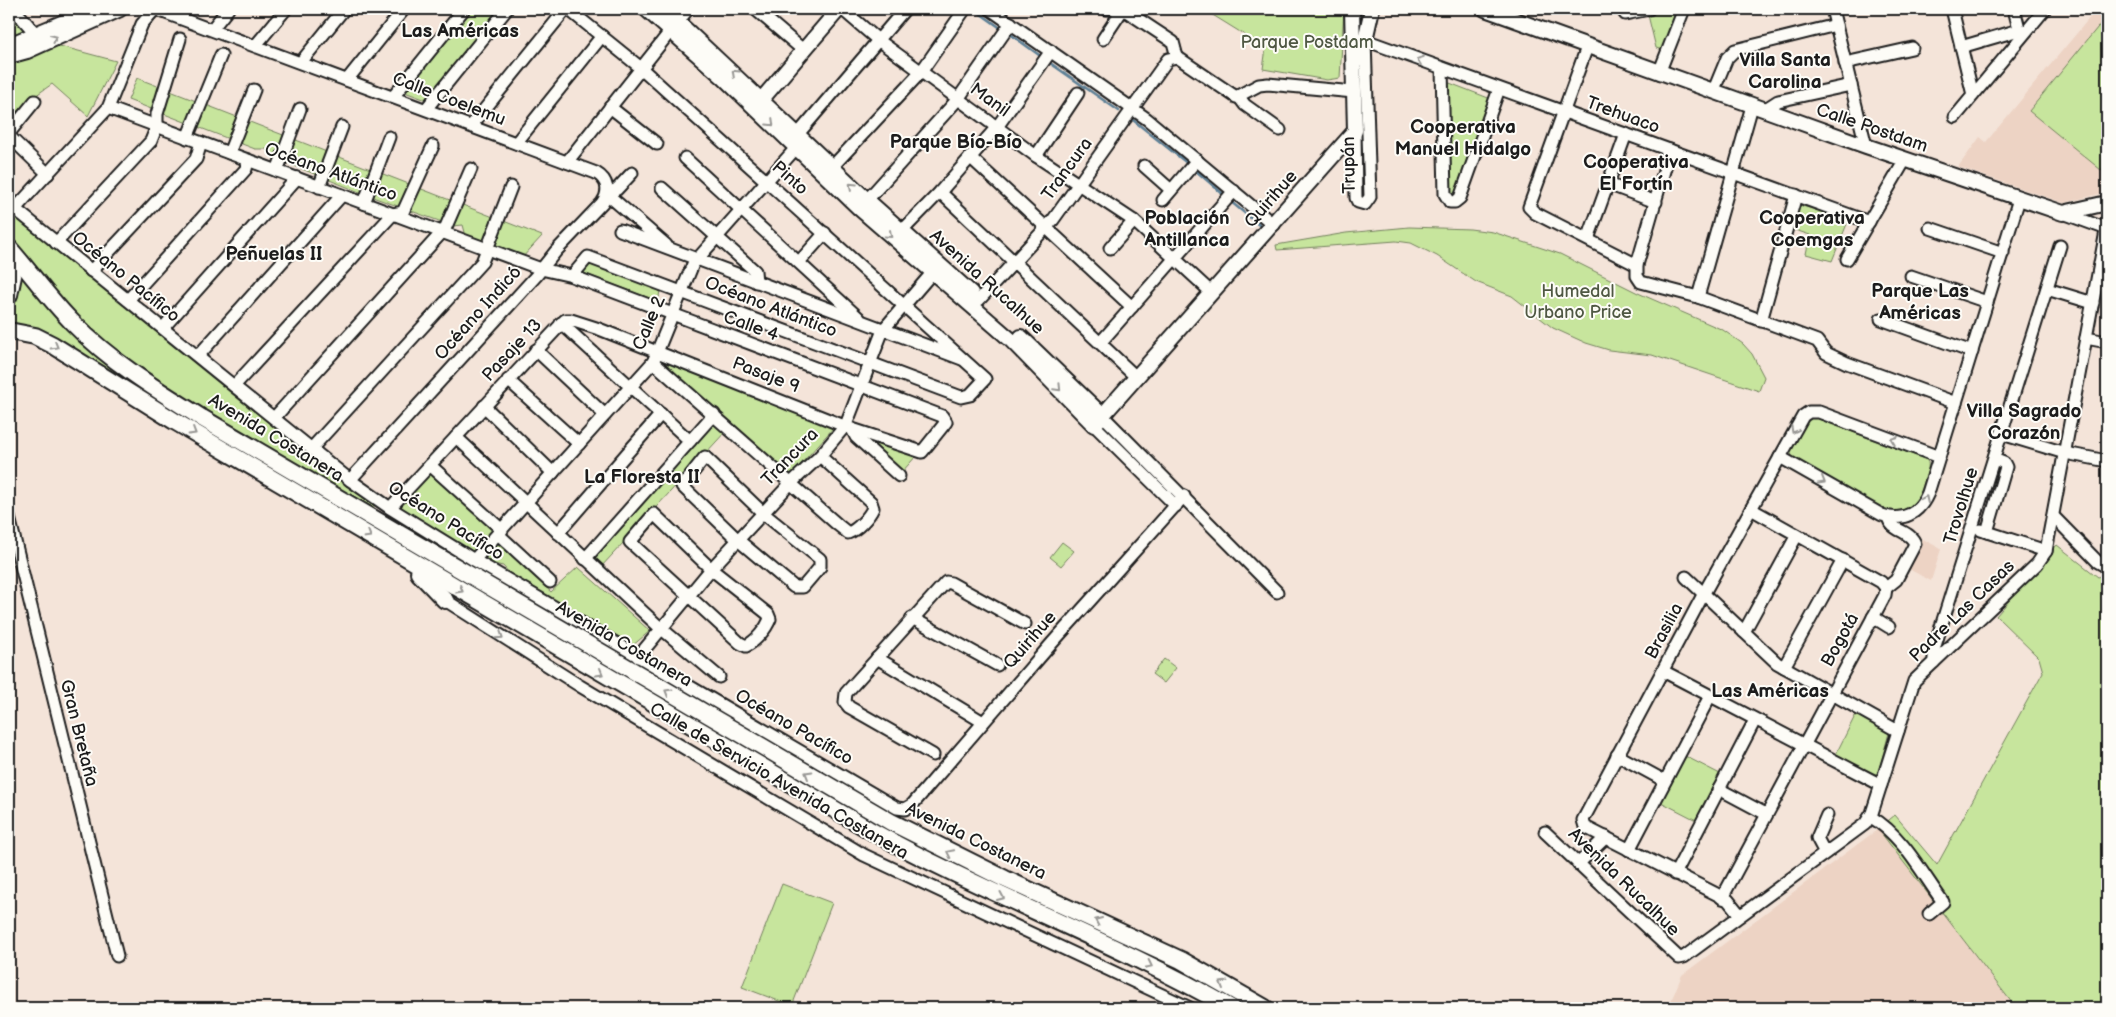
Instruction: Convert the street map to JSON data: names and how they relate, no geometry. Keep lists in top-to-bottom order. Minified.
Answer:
{"streets":{"main road":["Avenida Costanera"],"street":["Calle Coelemu","Manil","Trehuaco","Calle Postdam","Trupán","Trancura","Océano Atlántico","Pinto","Quirihue","Océano Pacífico","Avenida Rucalhue","Océano Indicó","Calle 2","Calle 4","Pasaje 13","Pasaje 9","Trovolhue","Padre Las Casas","Brasilia","Bogotá","Gran Bretaña","Calle de Servicio Avenida Costanera"]},"crossings":[["Calle Coelemu","Océano Indicó"],["Manil","Trancura"],["Manil","Quirihue"],["Manil","Calle 2"],["Trehuaco","Trupán"],["Trupán","Quirihue"],["Trancura","Océano Atlántico"],["Trancura","Pinto"],["Trancura","Océano Pacífico"],["Trancura","Avenida Rucalhue"],["Trancura","Calle 4"],["Trancura","Pasaje 9"],["Océano Atlántico","Pinto"],["Océano Atlántico","Océano Indicó"],["Océano Atlántico","Calle 2"],["Océano Atlántico","Calle 4"],["Pinto","Calle 2"],["Quirihue","Océano Pacífico"],["Quirihue","Avenida Rucalhue"],["Océano Pacífico","Océano Indicó"],["Océano Pacífico","Calle 2"],["Océano Pacífico","Pasaje 13"],["Avenida Rucalhue","Calle 2"],["Avenida Rucalhue","Padre Las Casas"],["Océano Indicó","Calle 4"],["Calle 2","Calle 4"],["Calle 2","Pasaje 13"],["Calle 2","Pasaje 9"],["Calle 4","Pasaje 9"],["Pasaje 13","Pasaje 9"],["Trovolhue","Padre Las Casas"]],"one_way":["Calle de Servicio Avenida Costanera"],"districts":["Las Américas","Villa Santa Carolina","Cooperativa Manuel Hidalgo","Parque Bío-Bío","Cooperativa El Fortín","Población Antillanca","Cooperativa Coemgas","Peñuelas II","Parque Las Américas","Villa Sagrado Corazón","La Floresta II","Las Américas"],"parks":["Parque Postdam","Humedal Urbano Price"]}
